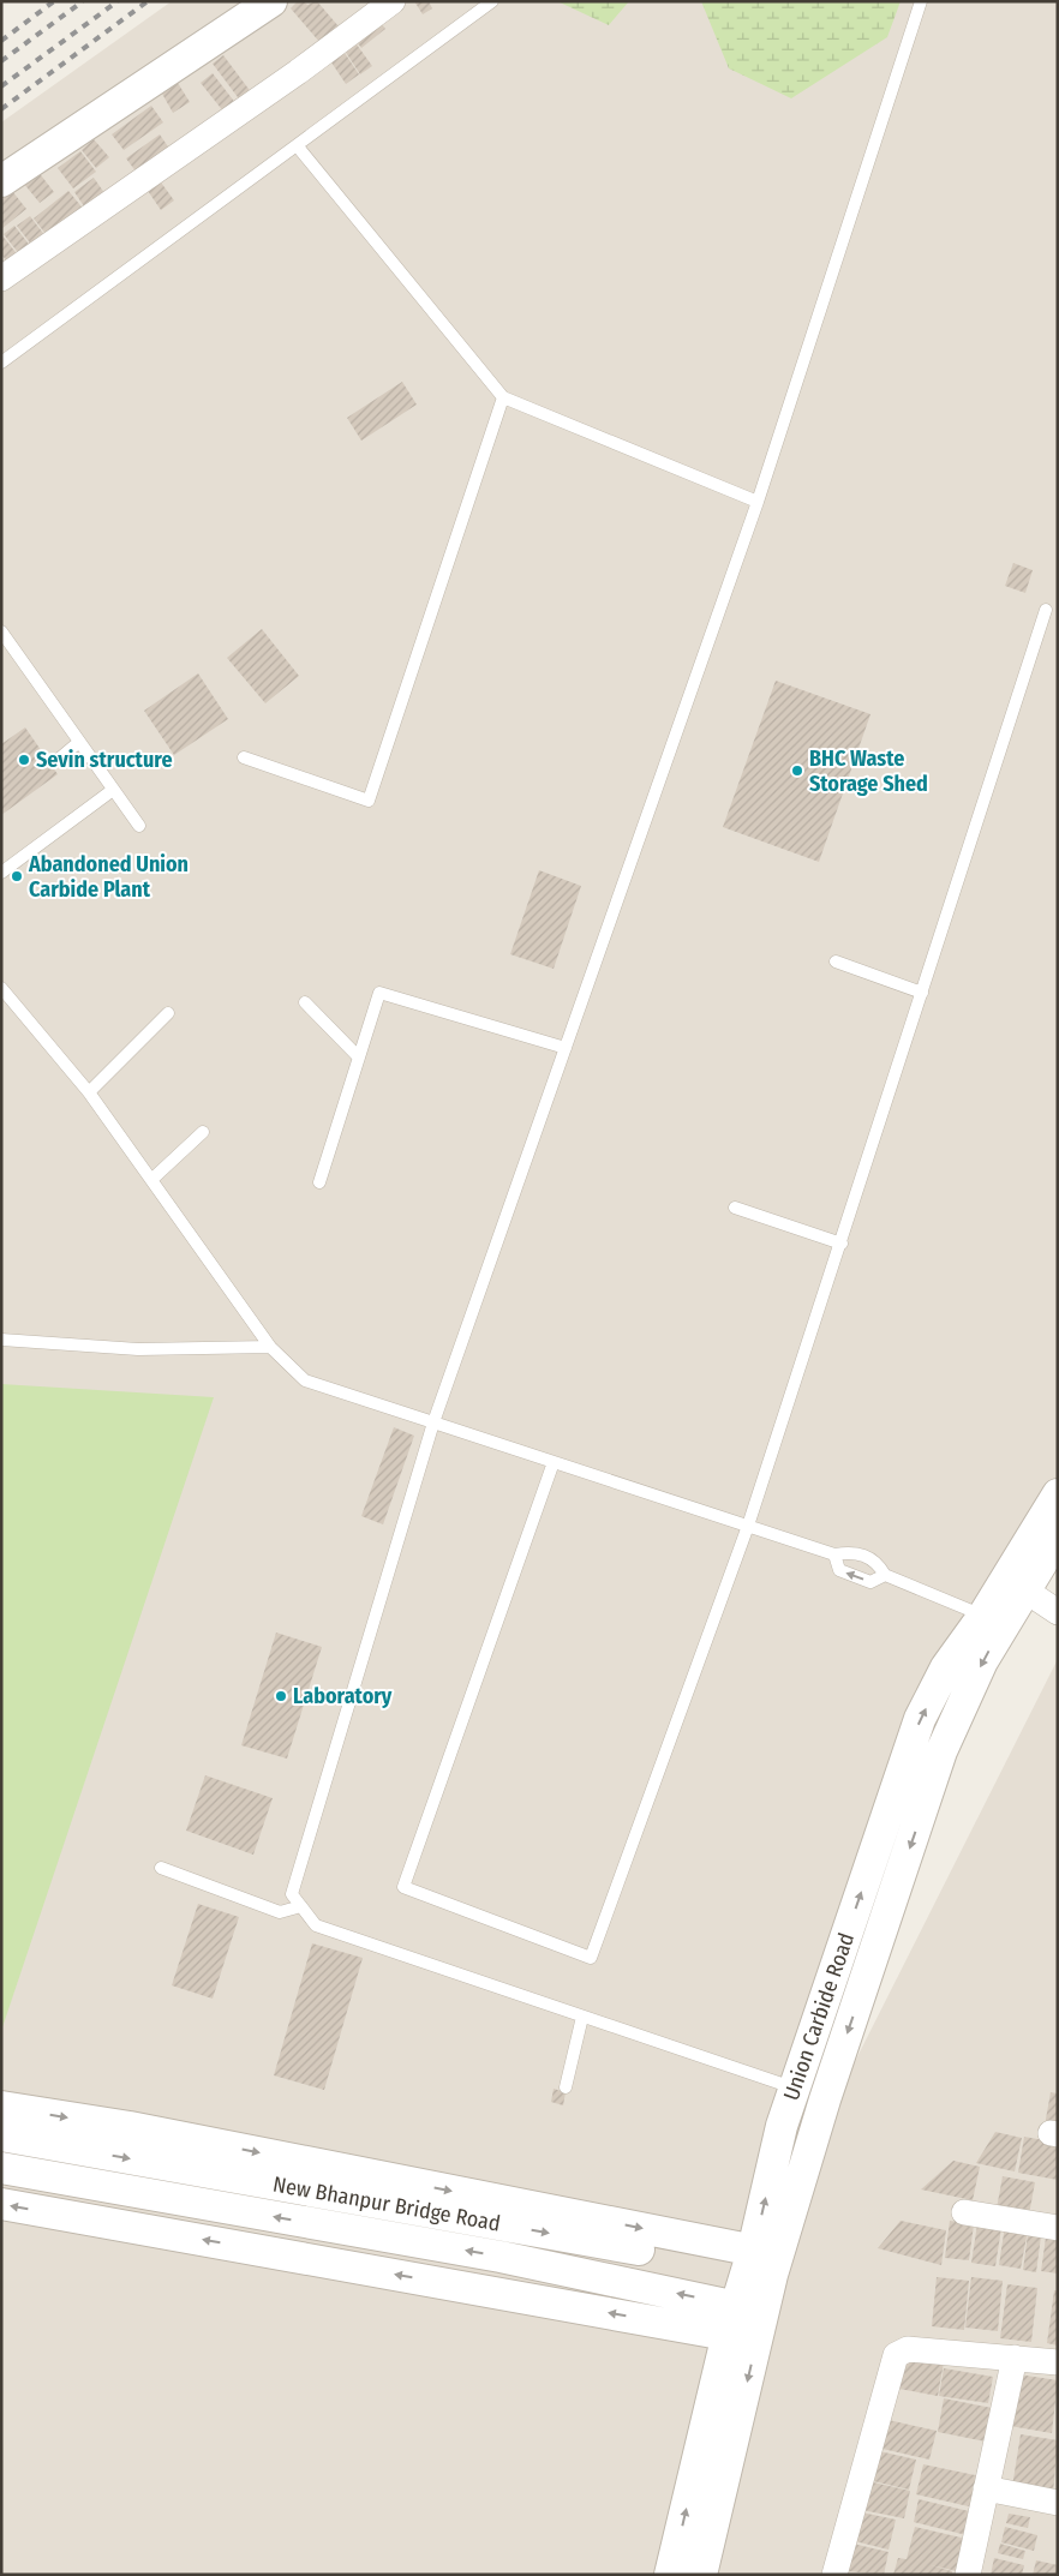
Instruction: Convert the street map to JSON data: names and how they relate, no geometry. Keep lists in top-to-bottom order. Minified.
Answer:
{"streets":{"street":["Union Carbide Road","New Bhanpur Bridge Road"]},"crossings":[["Union Carbide Road","New Bhanpur Bridge Road"]],"places":["Sevin structure","BHC Waste Storage Shed","Abandoned Union Carbide Plant","Laboratory"]}
